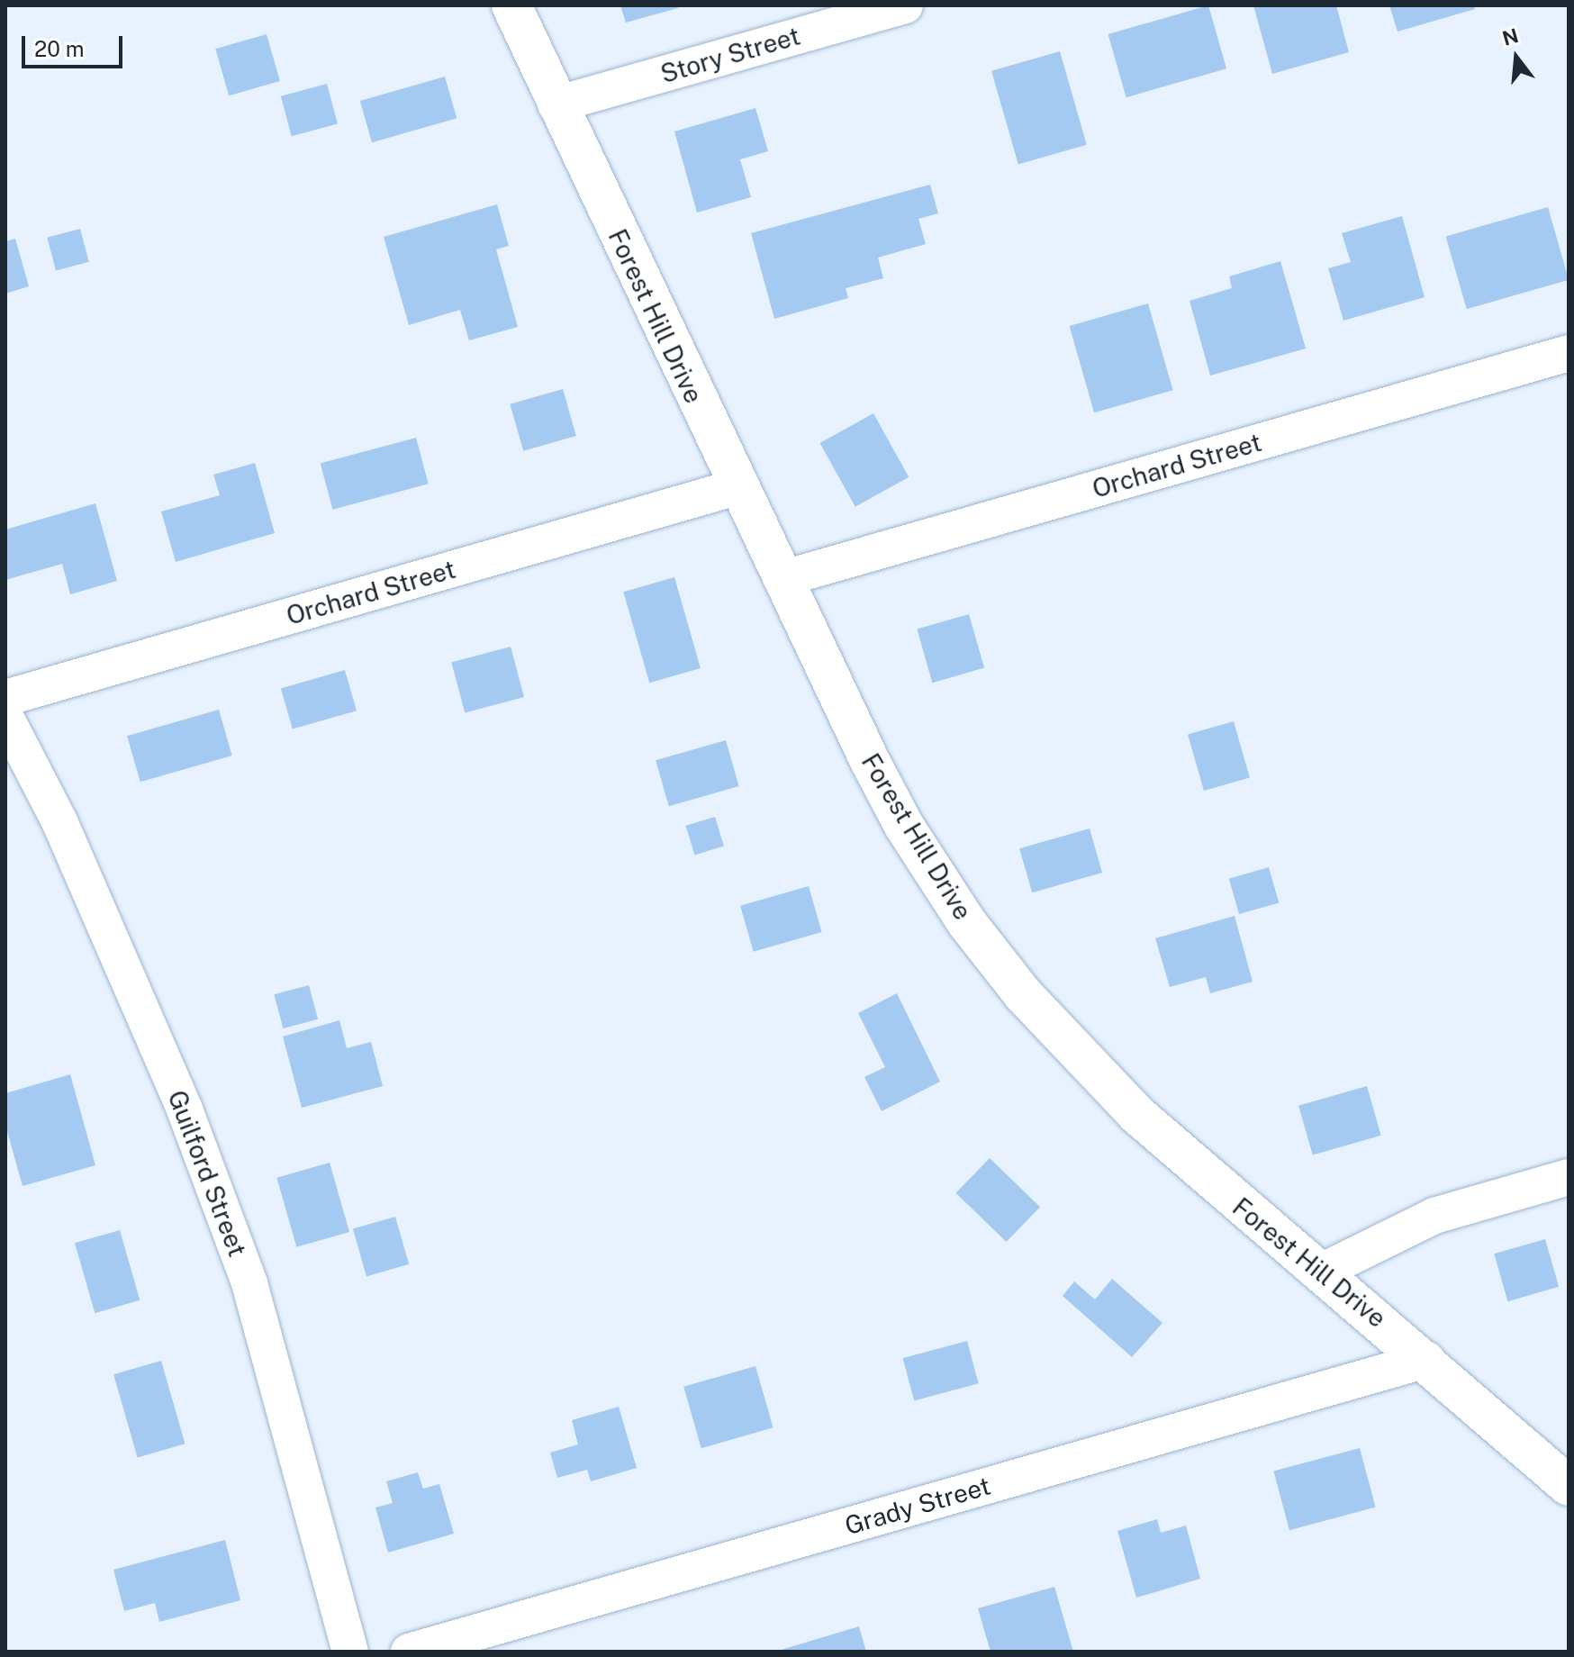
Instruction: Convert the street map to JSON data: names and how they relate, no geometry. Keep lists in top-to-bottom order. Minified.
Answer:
{"streets":{"street":["Story Street","Forest Hill Drive","Orchard Street","Guilford Street","Grady Street"]},"crossings":[["Story Street","Forest Hill Drive"],["Forest Hill Drive","Orchard Street"],["Forest Hill Drive","Grady Street"]],"scale_bar":"20 m","north":"top"}
